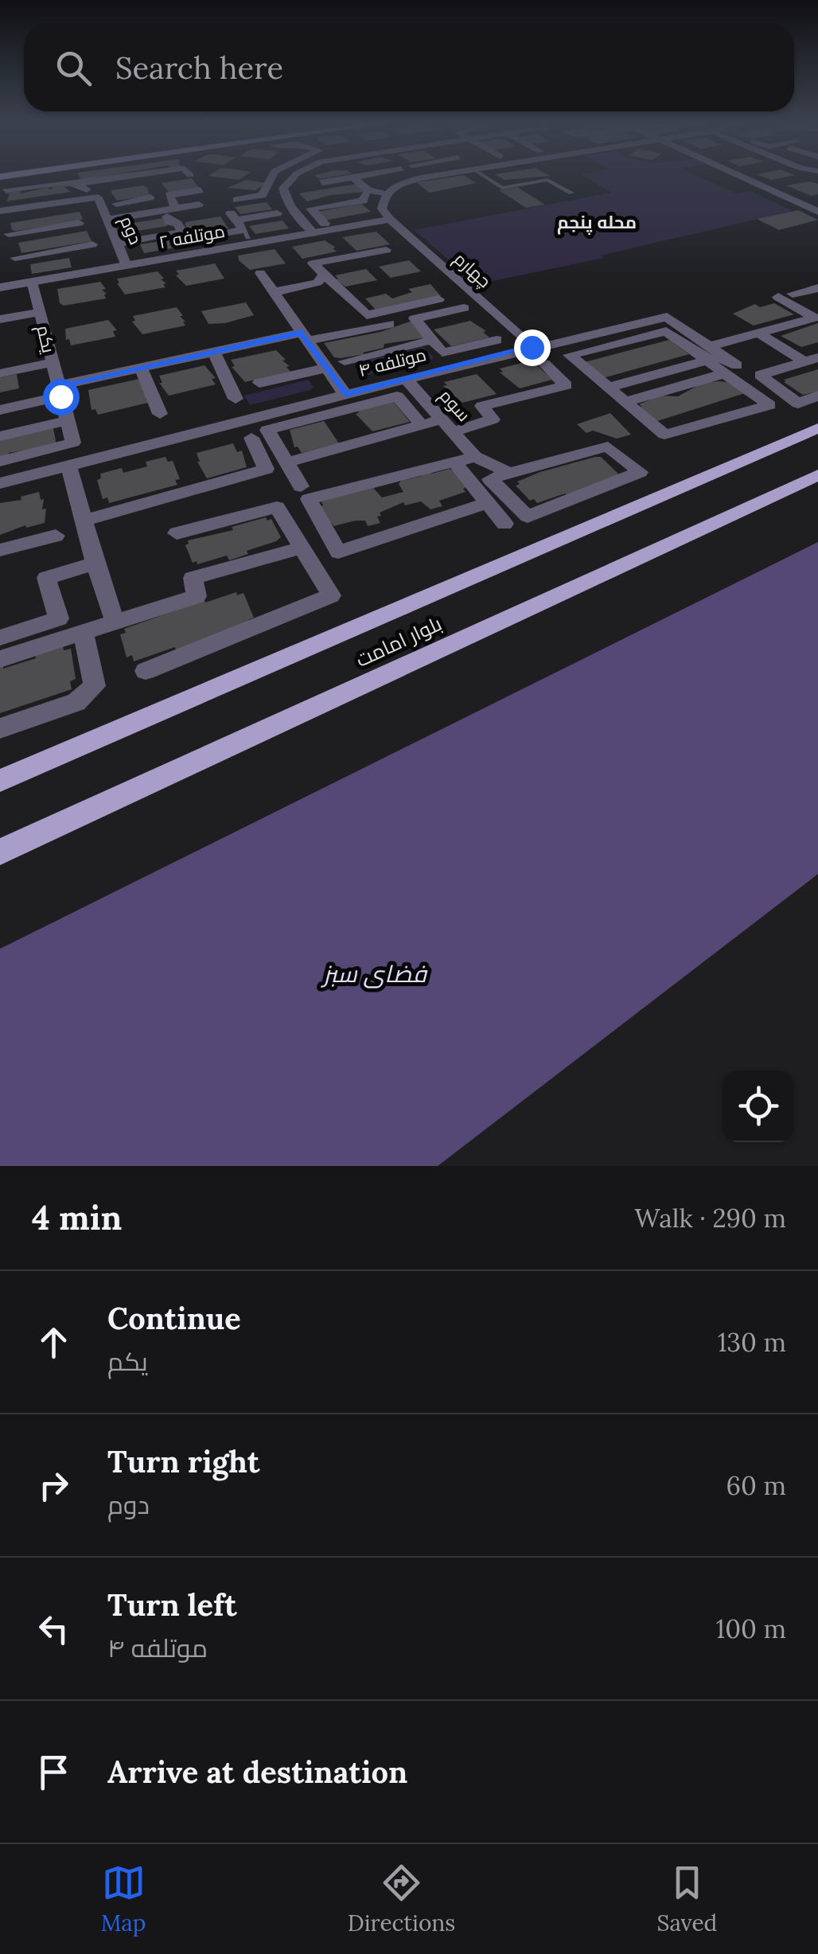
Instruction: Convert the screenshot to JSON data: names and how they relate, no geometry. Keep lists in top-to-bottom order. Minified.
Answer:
{"streets":{"main road":["بلوار امامت"],"street":["دوم","موتلفه ۲","چهارم","یکم","موتلفه ۴","سوم"]},"crossings":[["دوم","موتلفه ۲"],["موتلفه ۲","چهارم"],["موتلفه ۲","یکم"],["چهارم","موتلفه ۴"],["موتلفه ۴","سوم"]],"districts":["محله پنجم"],"parks":["فضای سبز"],"page":{"search":"Search here","heading":["4 min","Walk · 290 m"],"list":[["Continue","یکم","130 m"],["Turn right","دوم","60 m"],["Turn left","موتلفه ۴","100 m"],"Arrive at destination"],"nav":["Map","Directions","Saved"]}}
